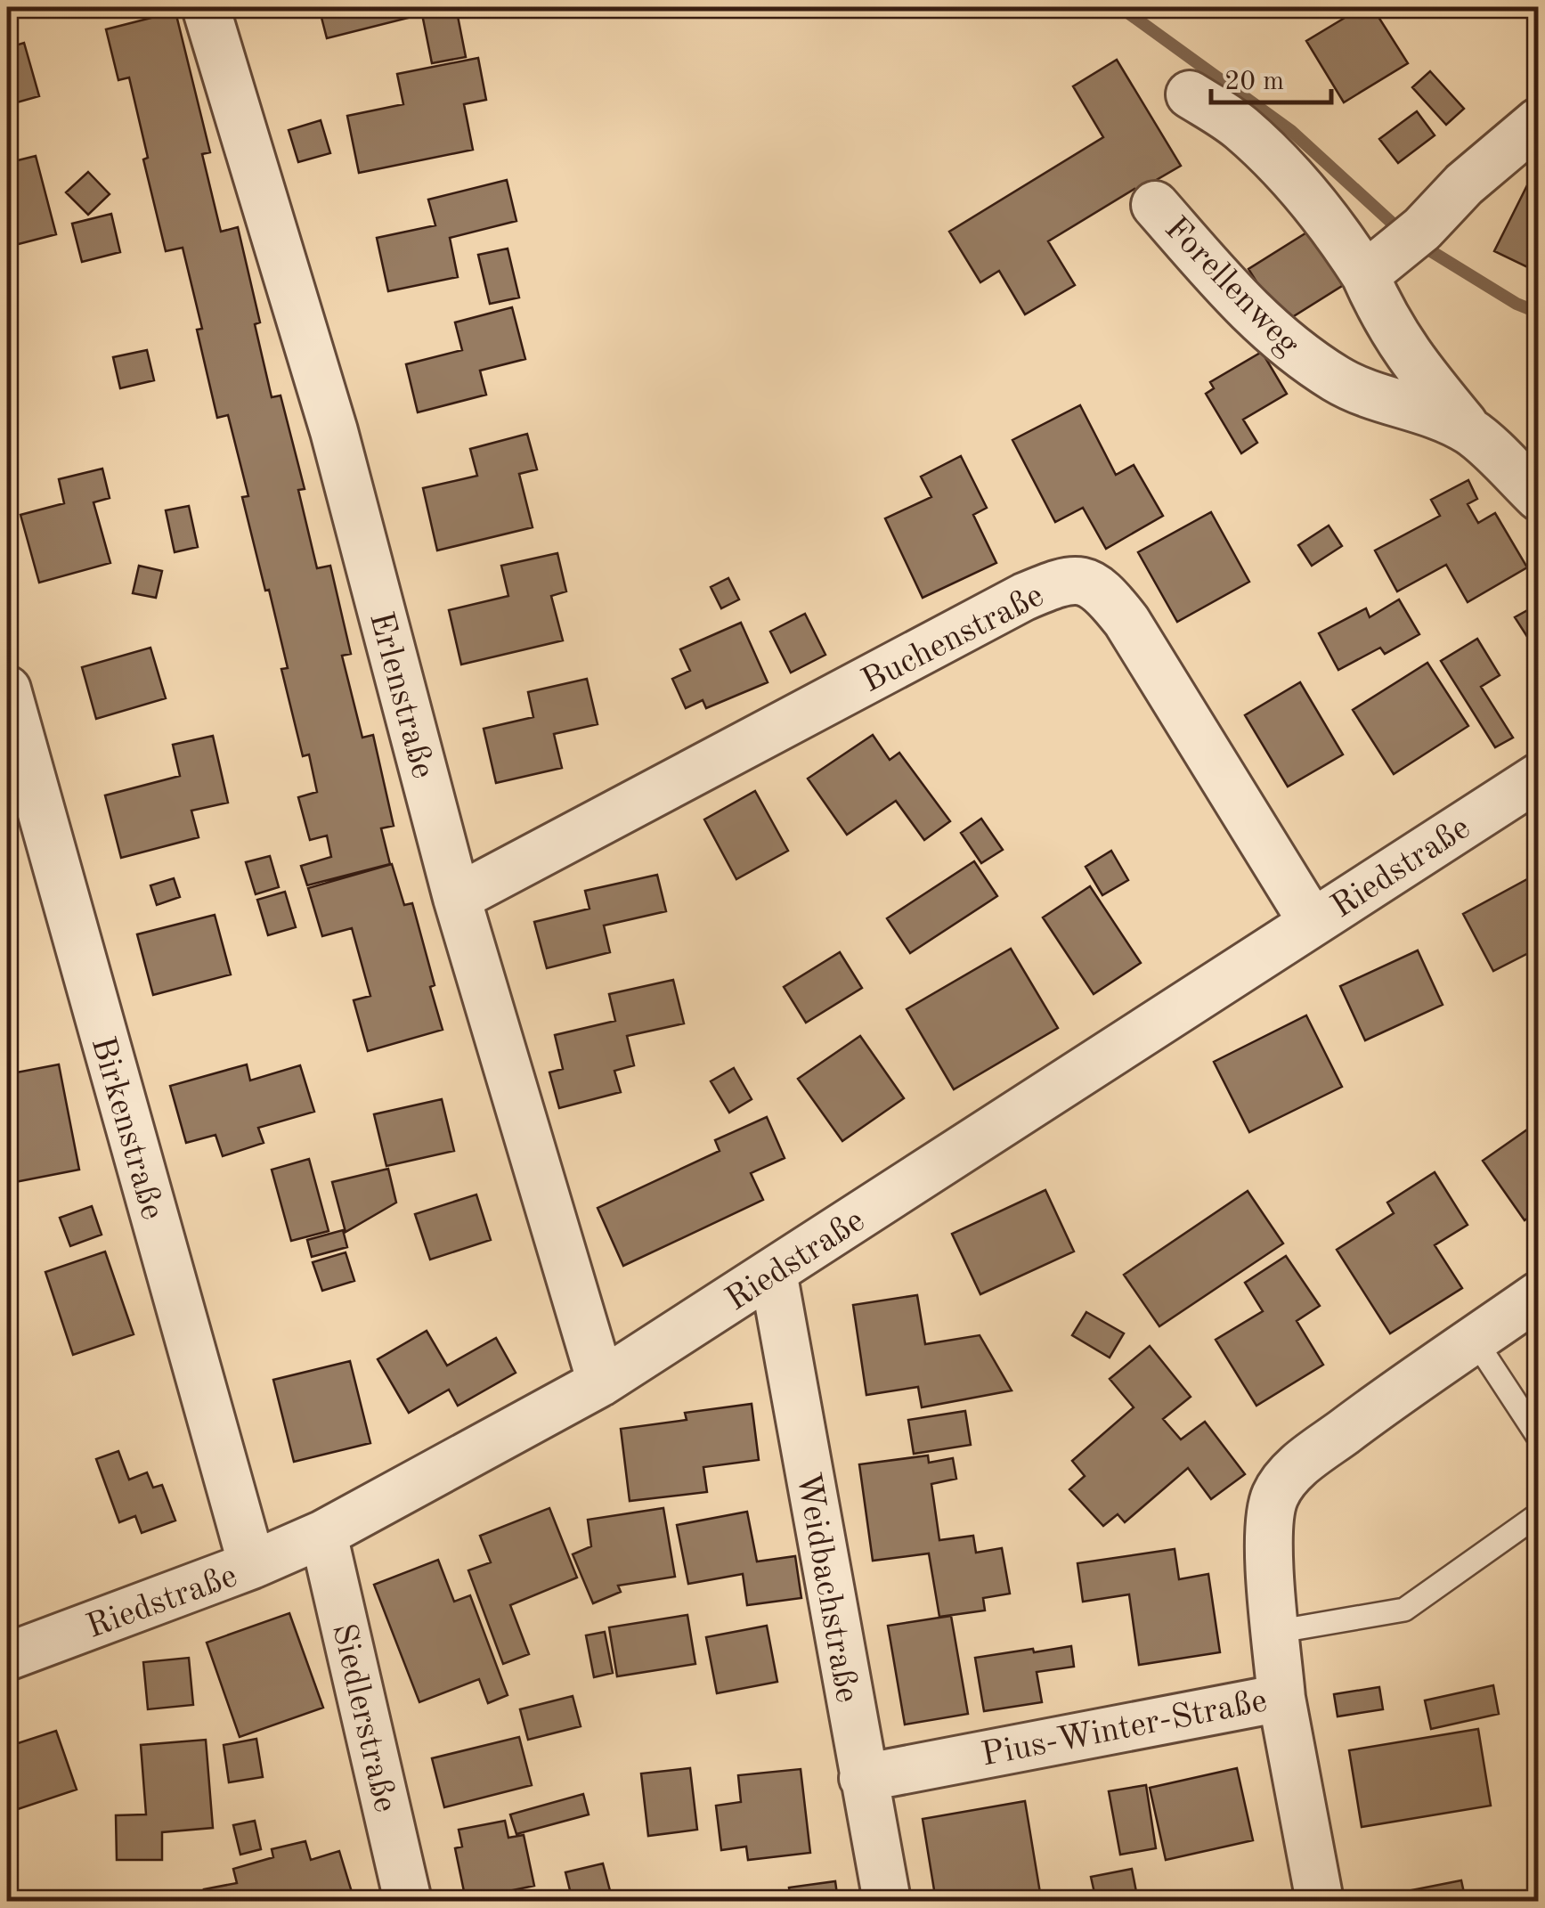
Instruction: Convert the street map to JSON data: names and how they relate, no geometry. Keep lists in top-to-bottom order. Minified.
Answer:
{"streets":{"street":["Forellenweg","Buchenstraße","Erlenstraße","Riedstraße","Birkenstraße","Weidbachstraße","Siedlerstraße","Pius-Winter-Straße"]},"crossings":[["Buchenstraße","Erlenstraße"],["Buchenstraße","Riedstraße"],["Erlenstraße","Riedstraße"],["Riedstraße","Birkenstraße"],["Riedstraße","Weidbachstraße"],["Riedstraße","Siedlerstraße"],["Weidbachstraße","Pius-Winter-Straße"]],"scale_bar":"20 m"}
